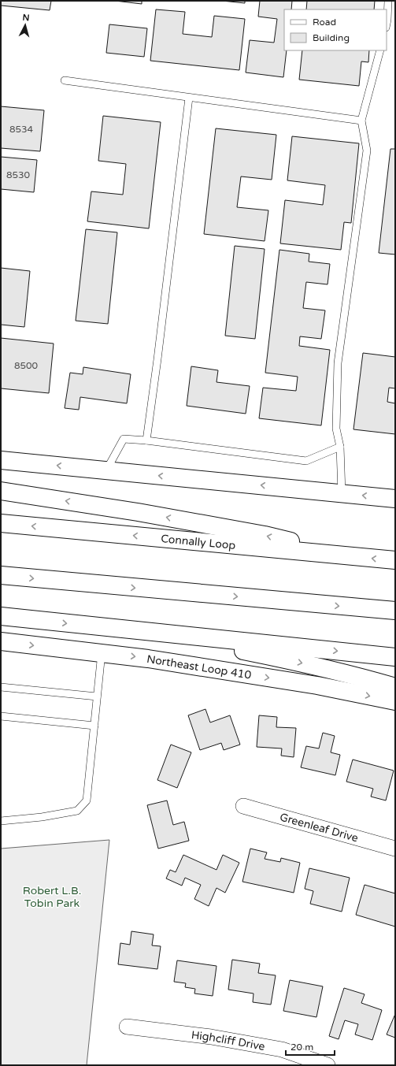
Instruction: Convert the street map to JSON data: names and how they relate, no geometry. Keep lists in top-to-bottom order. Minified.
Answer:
{"streets":{"main road":["Connally Loop","Northeast Loop 410"],"street":["Greenleaf Drive","Highcliff Drive"]},"parks":["Robert L.B. Tobin Park"],"house_numbers":["8534","8530","8500"],"legend":["Road","Building"],"scale_bar":"20 m","north":"top"}
